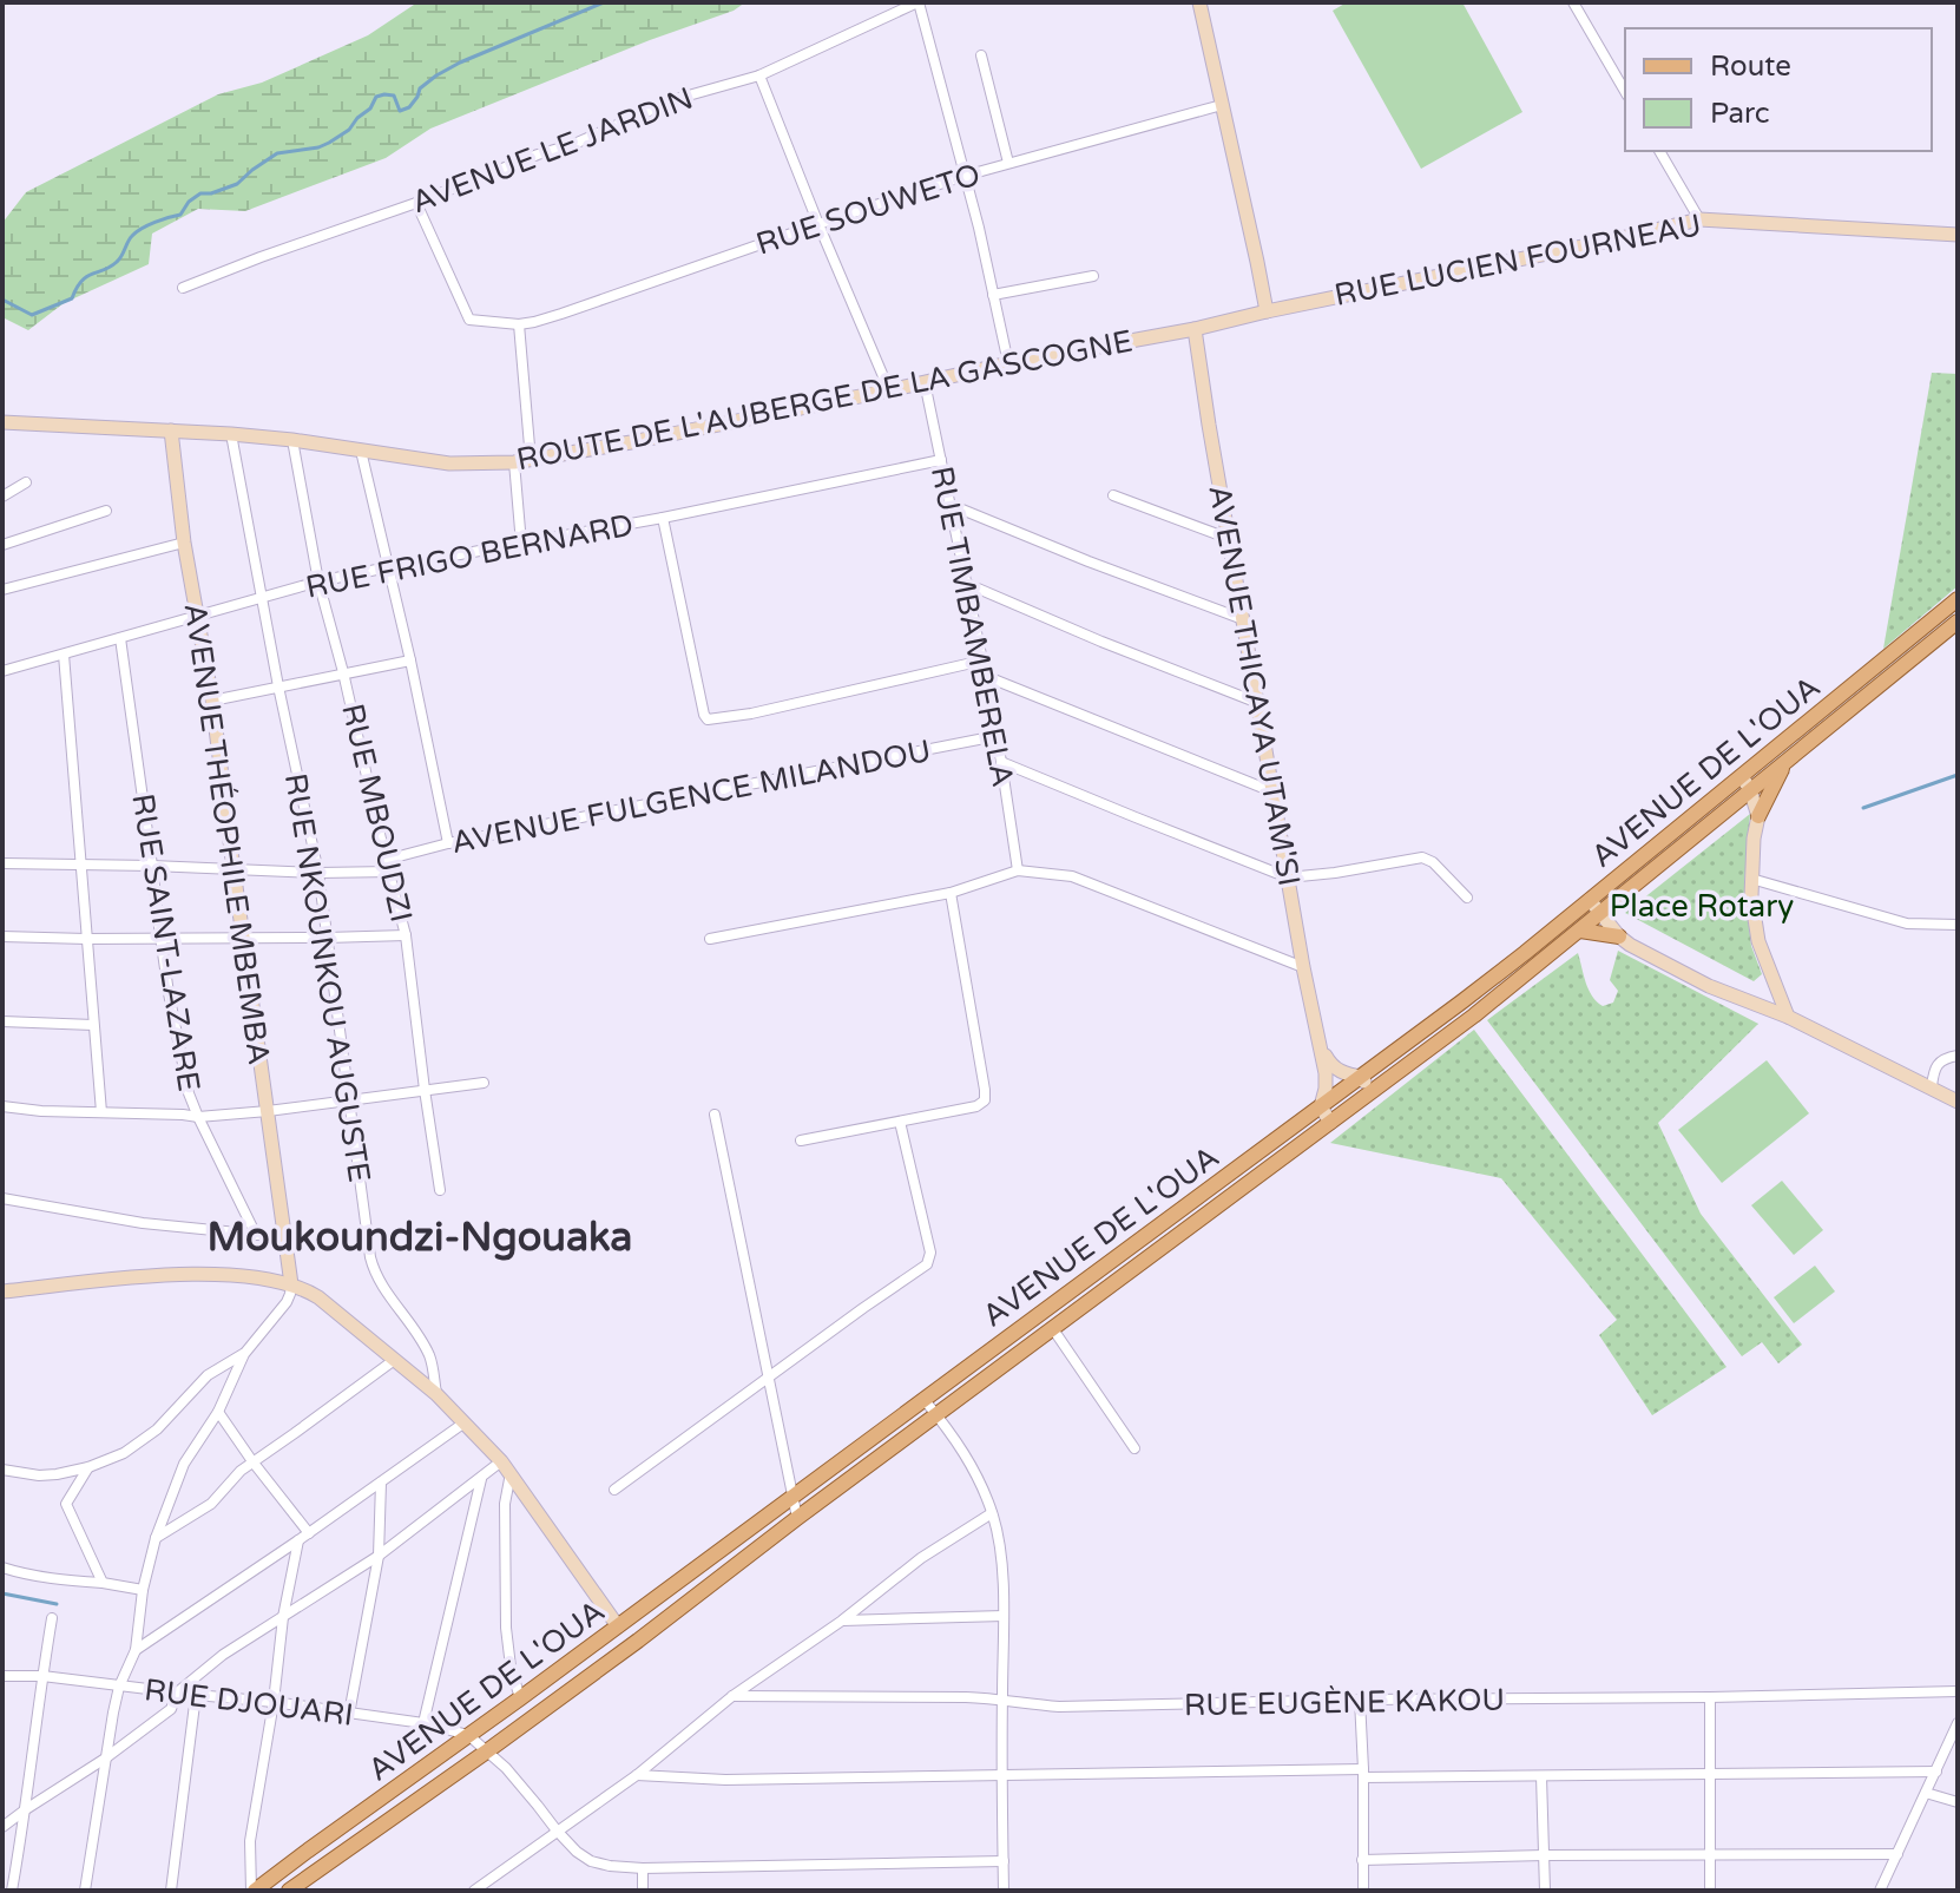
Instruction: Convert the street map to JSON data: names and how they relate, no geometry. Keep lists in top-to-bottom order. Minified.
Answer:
{"streets":{"main road":["AVENUE DE L'OUA"],"street":["AVENUE LE JARDIN","RUE SOUWETO","RUE LUCIEN FOURNEAU","ROUTE DE L'AUBERGE DE LA GASCOGNE","RUE FRIGO BERNARD","RUE TIMBAMBERELA","AVENUE THICAYA UTAM'SI","AVENUE FULGENCE MILANDOU","RUE MBOUDZI","AVENUE THÉOPHILE MBEMBA","RUE SAINT-LAZARE","RUE NKOUNKOU AUGUSTE","RUE DJOUARI","RUE EUGÈNE KAKOU"]},"crossings":[["AVENUE LE JARDIN","RUE SOUWETO"],["RUE LUCIEN FOURNEAU","ROUTE DE L'AUBERGE DE LA GASCOGNE"],["RUE LUCIEN FOURNEAU","AVENUE THICAYA UTAM'SI"],["ROUTE DE L'AUBERGE DE LA GASCOGNE","RUE TIMBAMBERELA"],["ROUTE DE L'AUBERGE DE LA GASCOGNE","AVENUE THICAYA UTAM'SI"],["ROUTE DE L'AUBERGE DE LA GASCOGNE","RUE MBOUDZI"],["ROUTE DE L'AUBERGE DE LA GASCOGNE","AVENUE THÉOPHILE MBEMBA"],["ROUTE DE L'AUBERGE DE LA GASCOGNE","RUE NKOUNKOU AUGUSTE"],["RUE FRIGO BERNARD","RUE TIMBAMBERELA"],["RUE FRIGO BERNARD","RUE MBOUDZI"],["RUE FRIGO BERNARD","AVENUE THÉOPHILE MBEMBA"],["RUE FRIGO BERNARD","RUE SAINT-LAZARE"],["RUE FRIGO BERNARD","RUE NKOUNKOU AUGUSTE"],["RUE TIMBAMBERELA","AVENUE FULGENCE MILANDOU"],["AVENUE THICAYA UTAM'SI","AVENUE DE L'OUA"],["AVENUE DE L'OUA","RUE DJOUARI"],["AVENUE FULGENCE MILANDOU","RUE MBOUDZI"]],"districts":["Moukoundzi-Ngouaka"],"parks":["Place Rotary"],"legend":["Route","Parc"]}
